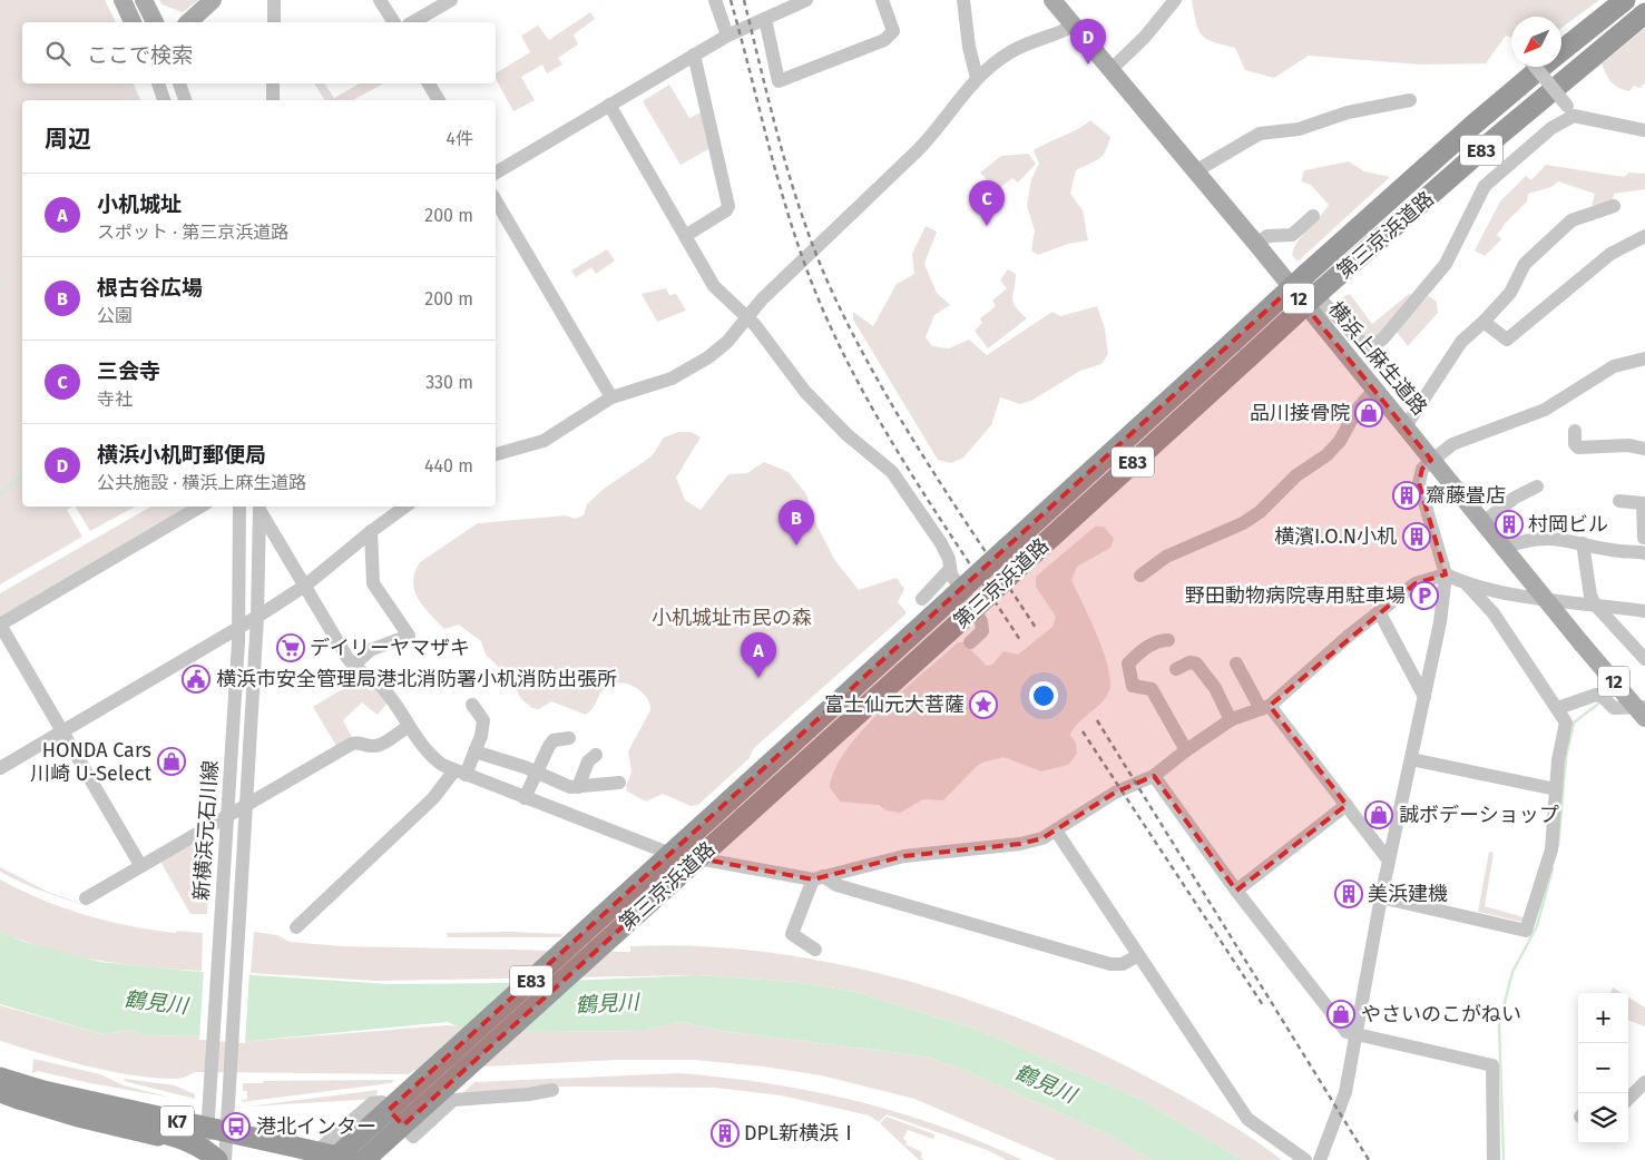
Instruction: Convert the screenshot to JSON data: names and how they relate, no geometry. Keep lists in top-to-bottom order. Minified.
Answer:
{"streets":{"highway":["E83","第三京浜道路","K7"],"main road":["12","横浜上麻生道路"],"street":["新横浜元石川線"]},"crossings":[["第三京浜道路","K7"]],"water":["鶴見川"],"parks":["小机城址市民の森"],"places":{"shop":["品川接骨院","HONDA Cars 川崎 U-Select","誠ボデーショップ","やさいのこがねい"],"building":["齋藤畳店","村岡ビル","横濱I.O.N小机","美浜建機","DPL新横浜Ⅰ"],"parking":["野田動物病院専用駐車場"],"supermarket":["デイリーヤマザキ"],"public building":["横浜市安全管理局港北消防署小机消防出張所"],"place":["富士仙元大菩薩"],"bus stop":["港北インター"]},"north":"bottom left","page":{"pins":["D","C","B","A"],"search":"ここで検索","heading":["周辺","4件"],"list":[{"mark":"A","name":"小机城址","note":"スポット · 第三京浜道路","value":"200 m"},{"mark":"B","name":"根古谷広場","note":"公園","value":"200 m"},{"mark":"C","name":"三会寺","note":"寺社","value":"330 m"},{"mark":"D","name":"横浜小机町郵便局","note":"公共施設 · 横浜上麻生道路","value":"440 m"}],"map_buttons":["+","−"]}}
